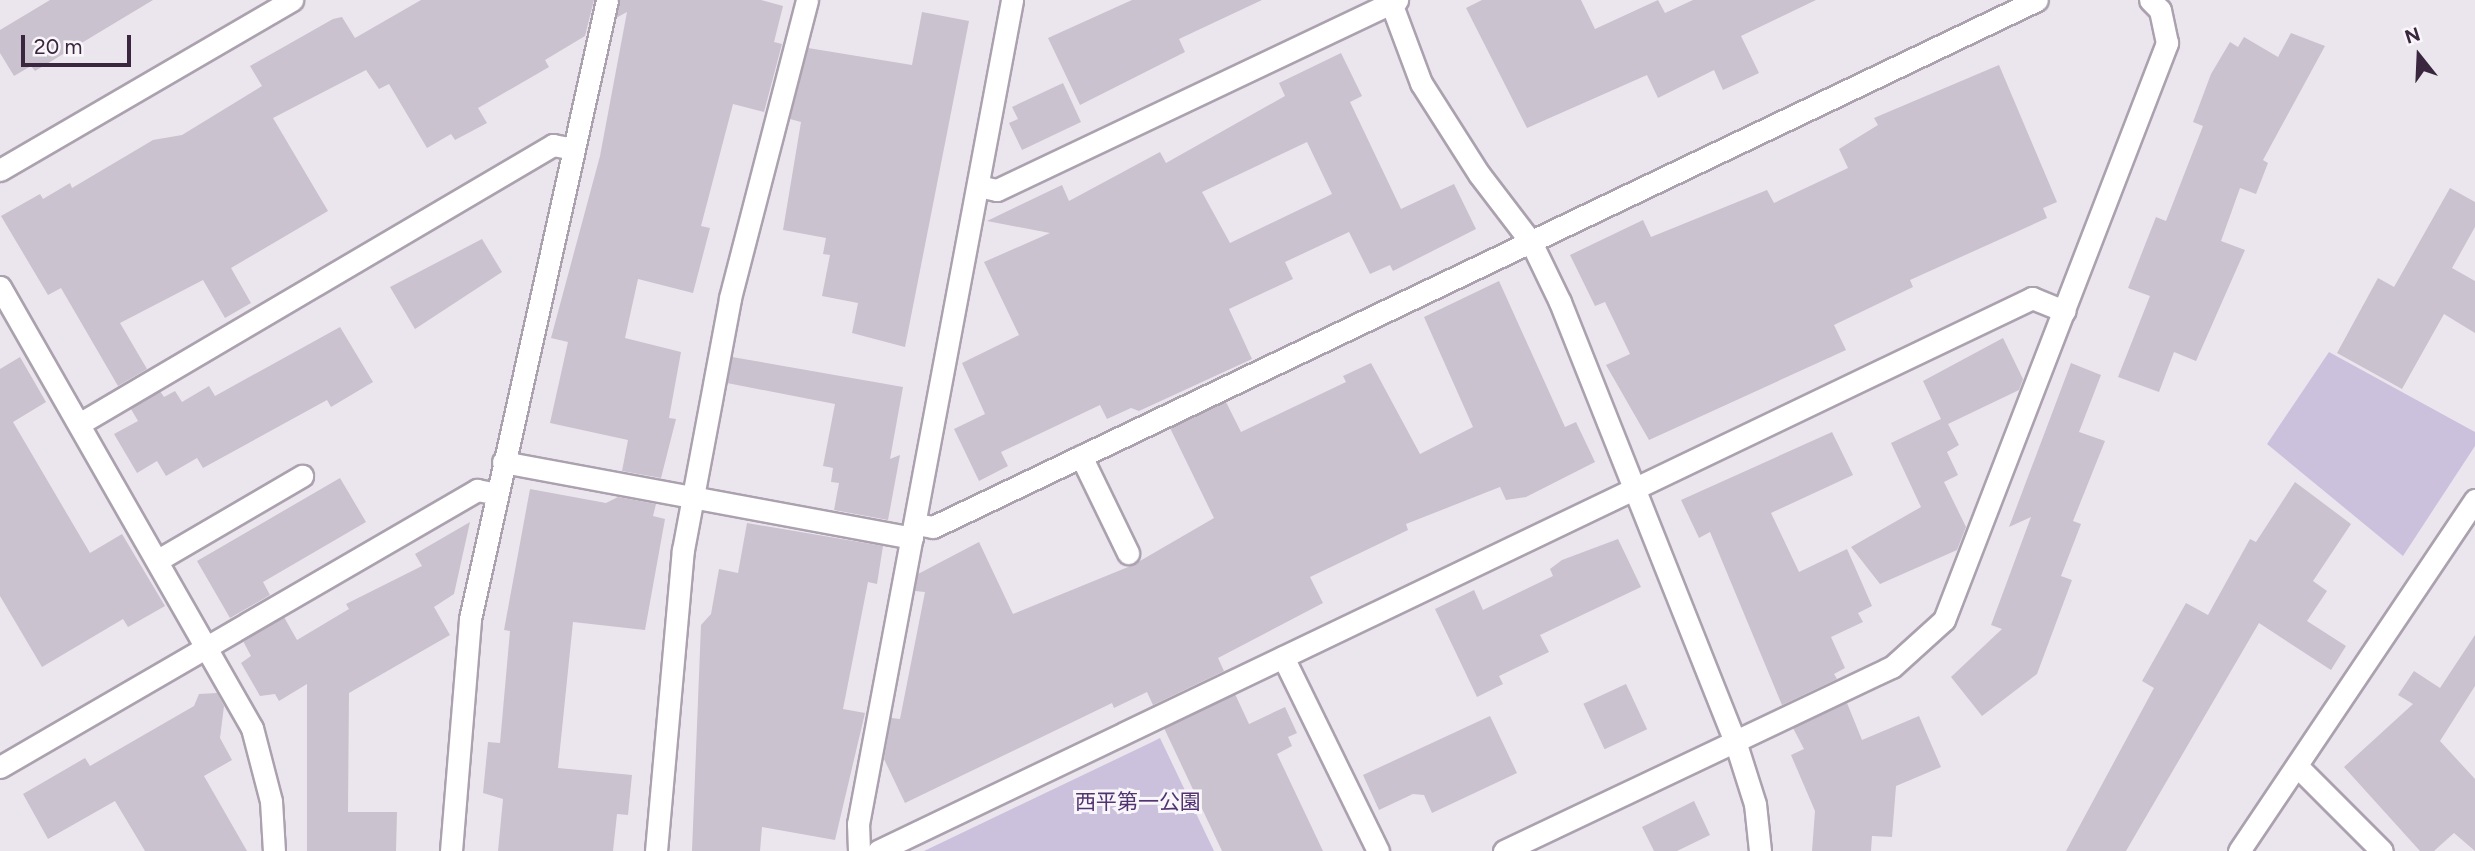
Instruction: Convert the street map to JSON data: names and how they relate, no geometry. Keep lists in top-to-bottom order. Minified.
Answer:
{"parks":["西平第一公園"],"scale_bar":"20 m","north":"top"}
